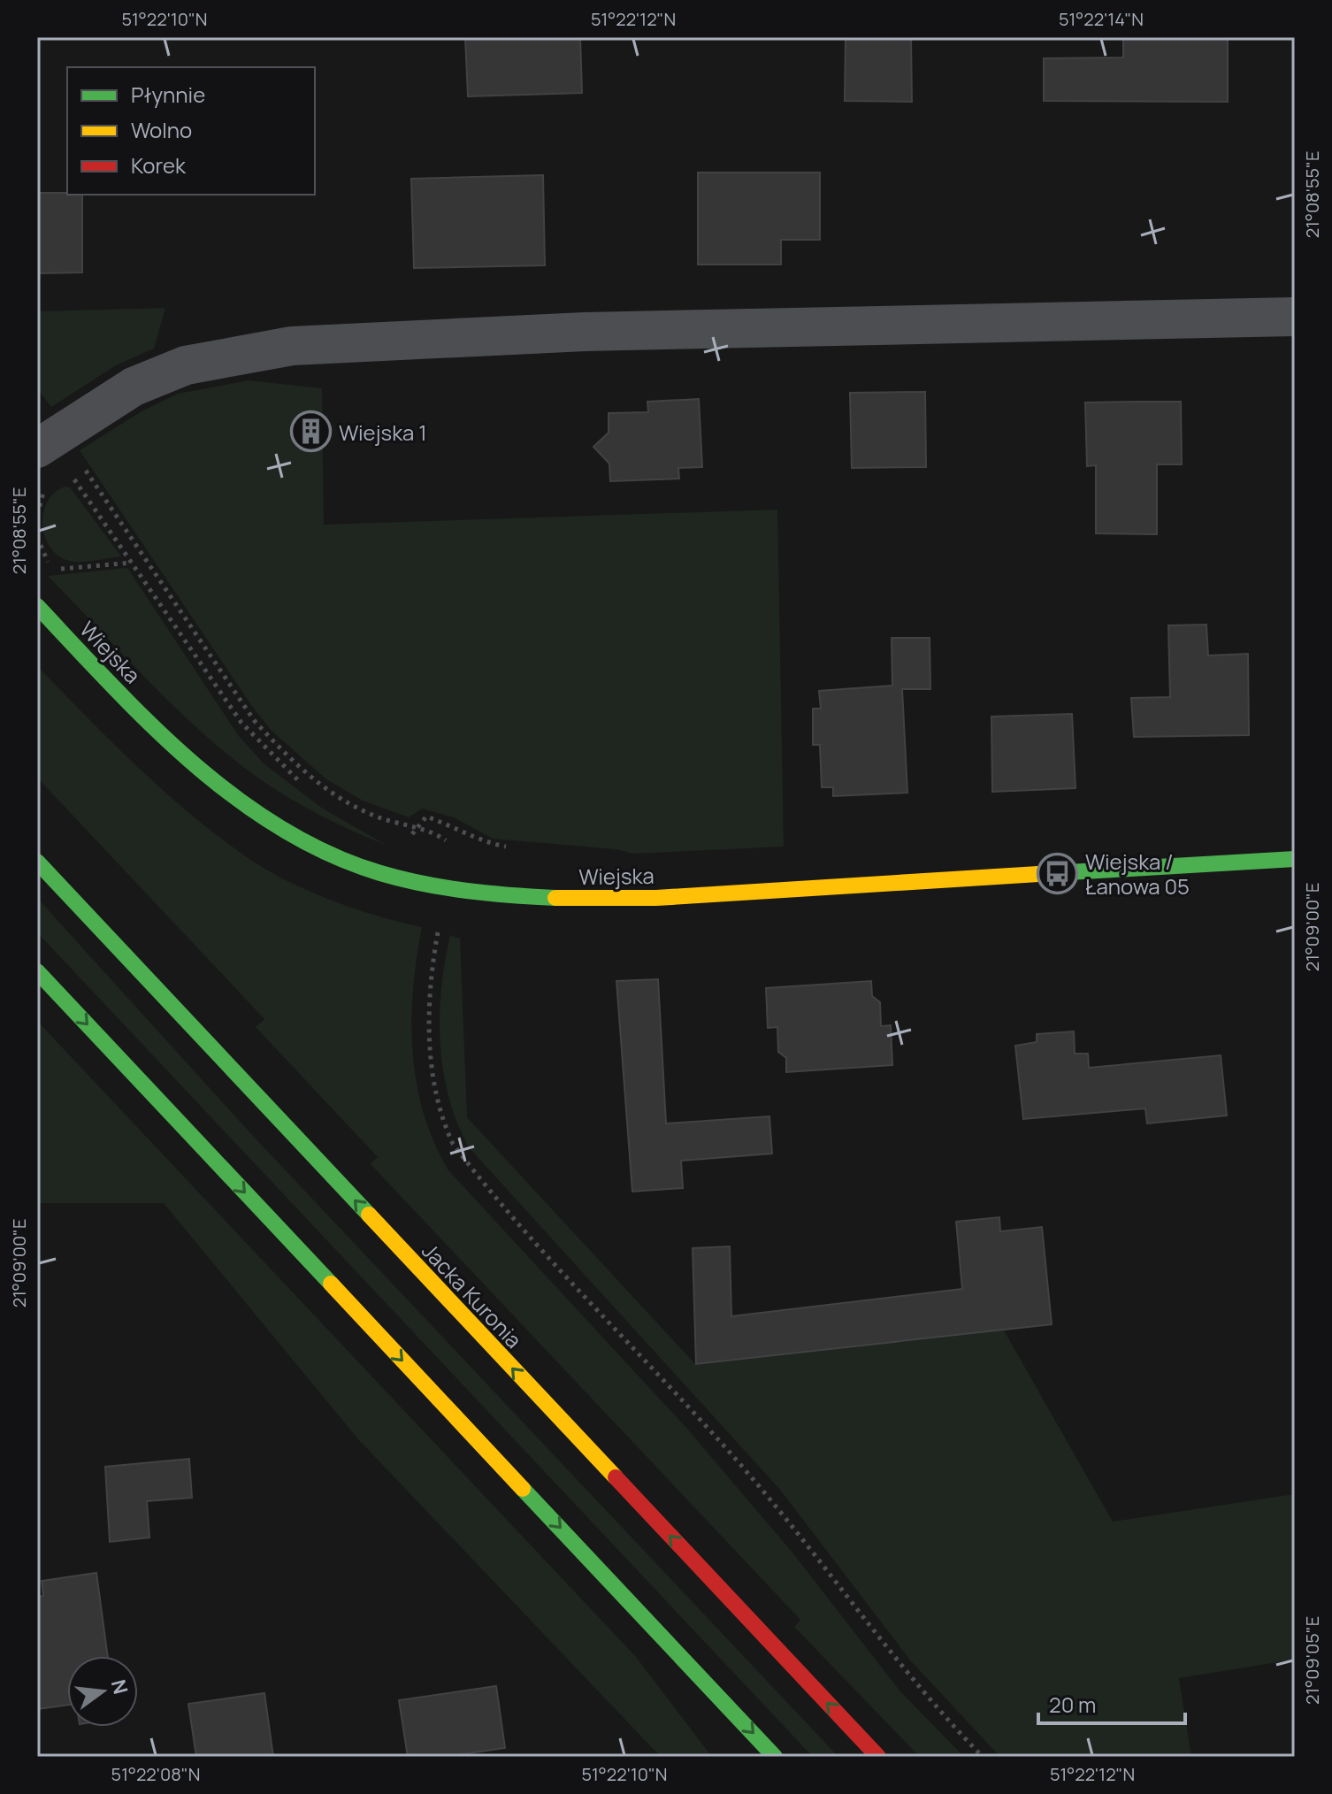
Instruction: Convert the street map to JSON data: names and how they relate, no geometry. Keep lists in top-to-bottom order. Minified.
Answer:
{"streets":{"main road":["Wiejska","Jacka Kuronia"]},"places":{"building":["Wiejska 1"],"bus stop":["Wiejska / Łanowa 05"]},"legend":["Płynnie","Wolno","Korek"],"scale_bar":"20 m","north":"right","coordinates":["51°22'10\"N","51°22'12\"N","51°22'14\"N","21°08'55\"E","21°09'00\"E","21°09'05\"E","51°22'08\"N"]}
